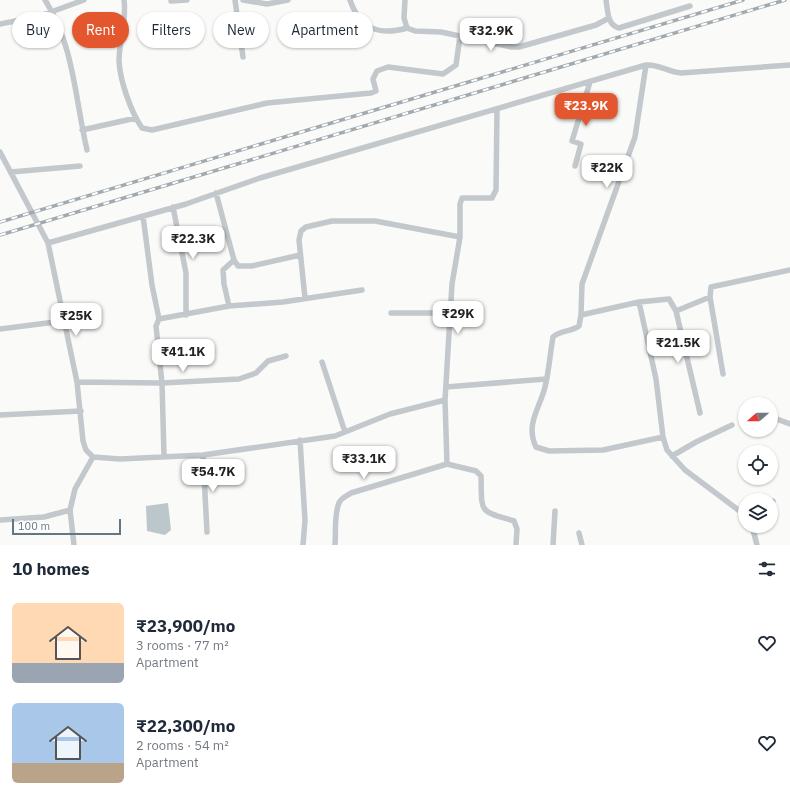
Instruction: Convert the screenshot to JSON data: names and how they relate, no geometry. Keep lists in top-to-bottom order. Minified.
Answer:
{"scale_bar":"100 m","north":"left","page":{"chip":["Buy","Rent","Filters","New","Apartment"],"price":["₹32.9K","₹23.9K","₹22K","₹22.3K","₹29K","₹25K","₹21.5K","₹41.1K","₹33.1K","₹54.7K"],"scale":"100 m","heading":"10 homes","list":[{"name":"₹23,900/mo","note":"3 rooms · 77 m² · Apartment"},{"name":"₹22,300/mo","note":"2 rooms · 54 m² · Apartment"}]}}
